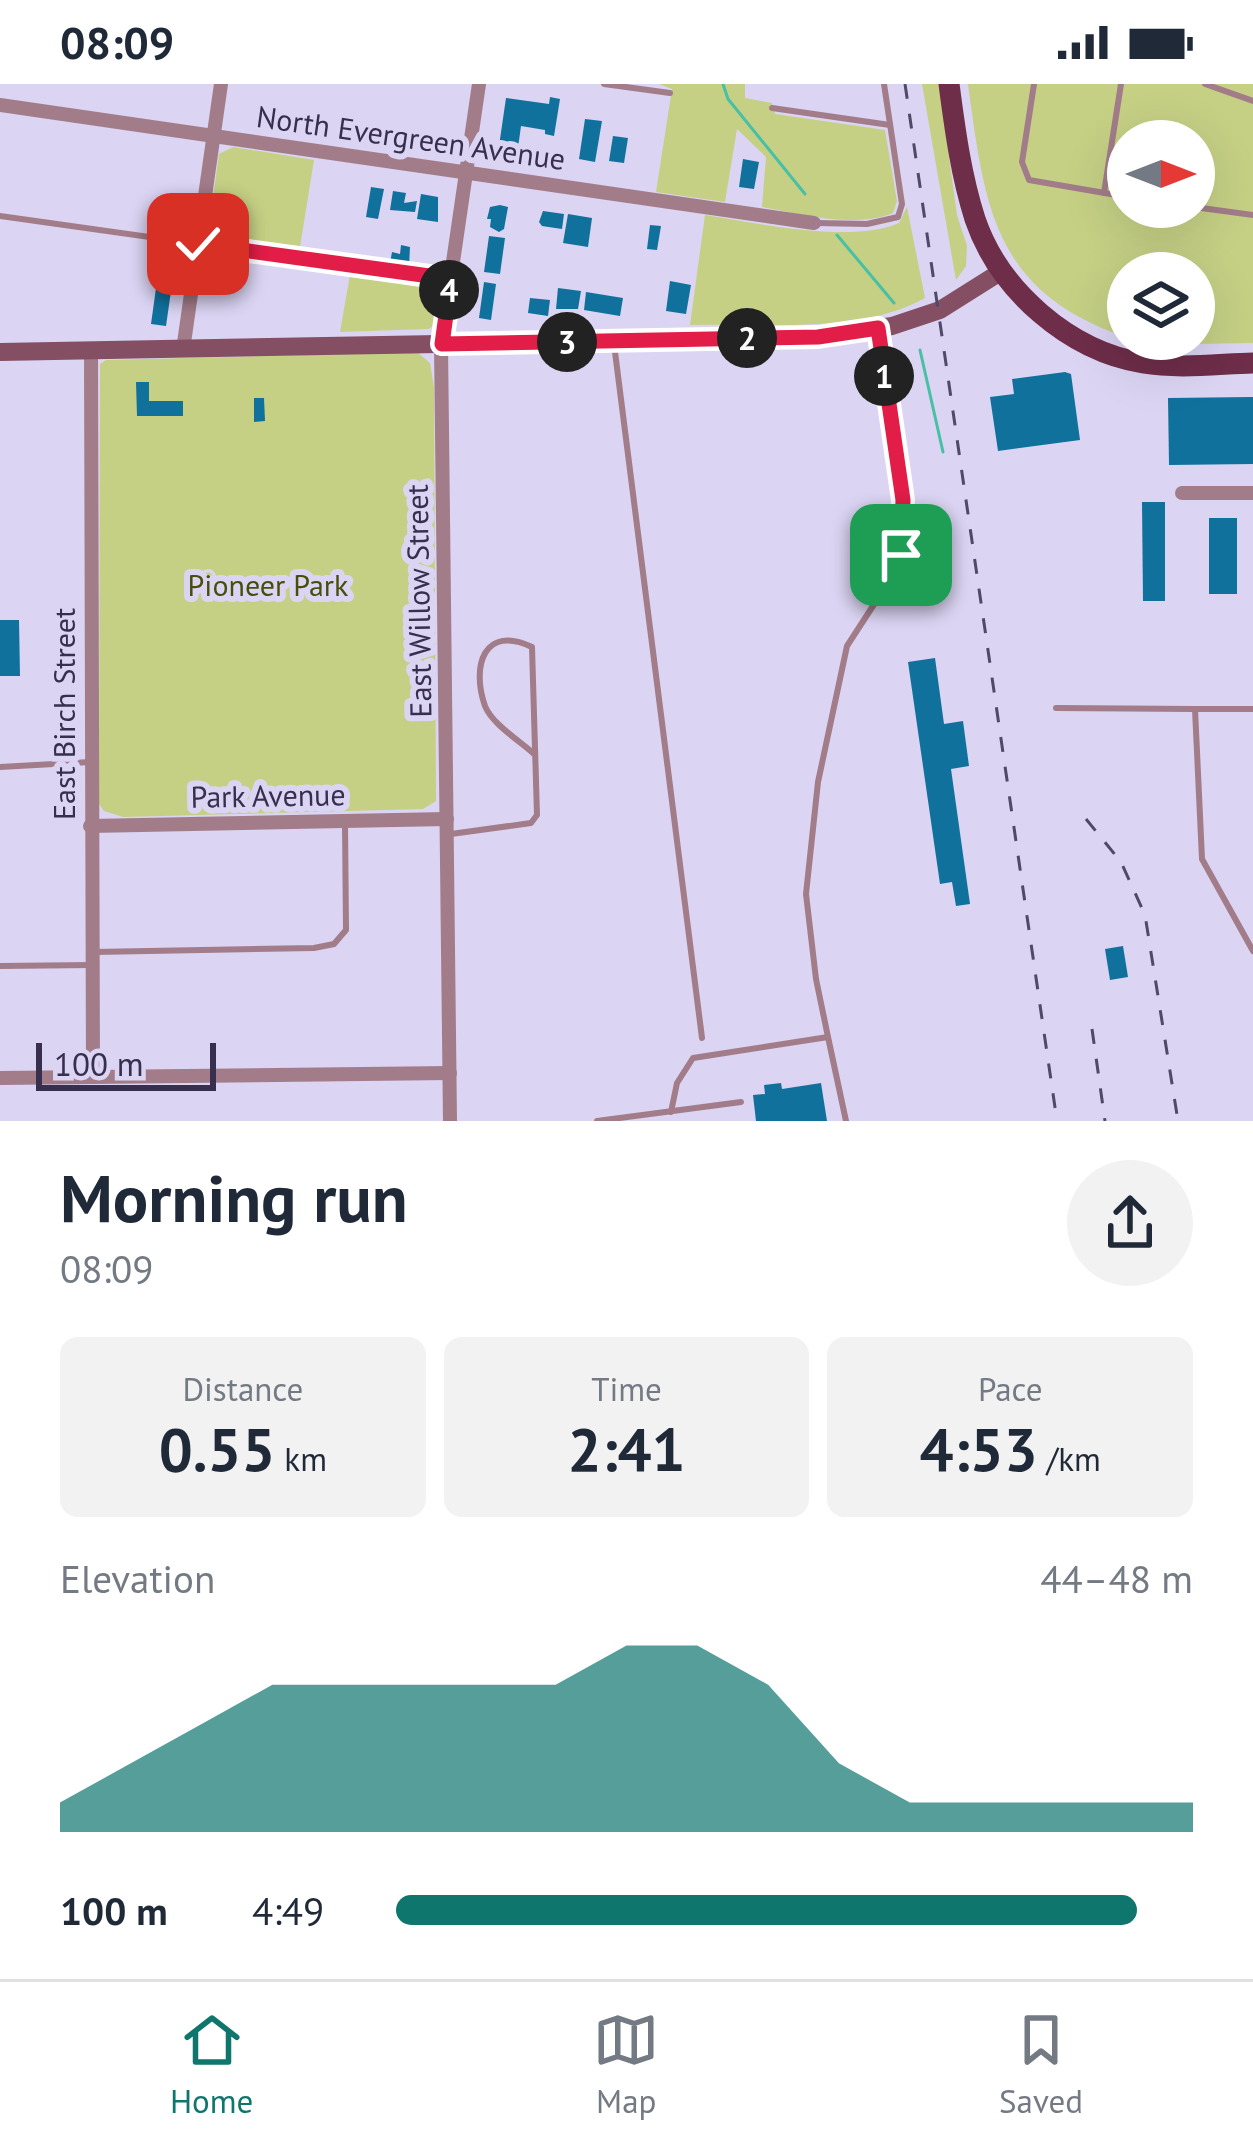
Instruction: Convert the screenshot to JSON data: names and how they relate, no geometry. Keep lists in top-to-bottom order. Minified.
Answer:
{"streets":{"street":["North Evergreen Avenue","East Willow Street","East Birch Street","Park Avenue"]},"crossings":[["North Evergreen Avenue","East Willow Street"],["East Willow Street","Park Avenue"],["East Birch Street","Park Avenue"]],"parks":["Pioneer Park"],"scale_bar":"100 m","north":"right","page":{"status":"08:09","pins":["4","2","3","1"],"scale":"100 m","heading":["Morning run","08:09"],"stats":[["Distance","0.55 km"],["Time","2:41"],["Pace","4:53 /km"]],"chart":["Elevation","44–48 m"],"list":[{"name":"100 m","note":"4:49"}],"tabs":["Home","Map","Saved"]}}
